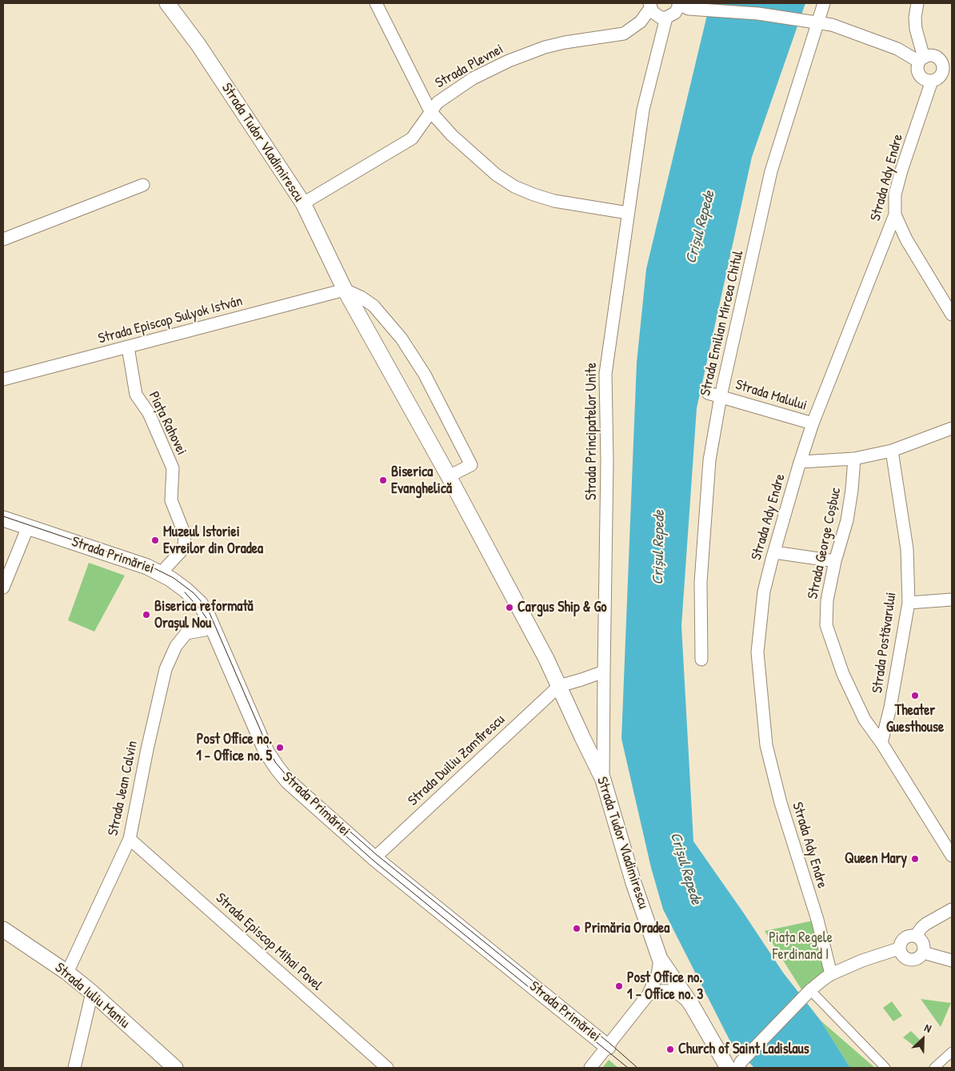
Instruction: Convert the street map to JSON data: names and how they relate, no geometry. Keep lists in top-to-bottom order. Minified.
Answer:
{"streets":{"street":["Strada Plevnei","Strada Tudor Vladimirescu","Strada Ady Endre","Strada Episcop Sulyok István","Strada Emilian Mircea Chitul","Strada Malului","Piața Rahovei","Strada Principatelor Unite","Strada George Coșbuc","Strada Primăriei","Strada Postăvarului","Strada Duiliu Zamfirescu","Strada Jean Calvin","Strada Episcop Mihai Pavel","Strada Iuliu Maniu"]},"crossings":[["Strada Plevnei","Strada Tudor Vladimirescu"],["Strada Tudor Vladimirescu","Strada Episcop Sulyok István"],["Strada Tudor Vladimirescu","Strada Principatelor Unite"],["Strada Tudor Vladimirescu","Strada Duiliu Zamfirescu"],["Strada Ady Endre","Strada Malului"],["Strada Episcop Sulyok István","Piața Rahovei"],["Strada Emilian Mircea Chitul","Strada Malului"],["Piața Rahovei","Strada Primăriei"],["Strada George Coșbuc","Strada Postăvarului"],["Strada Primăriei","Strada Duiliu Zamfirescu"],["Strada Primăriei","Strada Jean Calvin"],["Strada Jean Calvin","Strada Episcop Mihai Pavel"],["Strada Jean Calvin","Strada Iuliu Maniu"]],"water":["Crișul Repede"],"parks":["Piața Regele Ferdinand I"],"places":["Biserica Evanghelică","Muzeul Istoriei Evreilor din Oradea","Cargus Ship & Go","Biserica reformată Orașul Nou","Theater Guesthouse","Post Office no. 1 - Office no. 5","Queen Mary","Primăria Oradea","Post Office no. 1 - Office no. 3","Church of Saint Ladislaus"],"north":"top right"}
